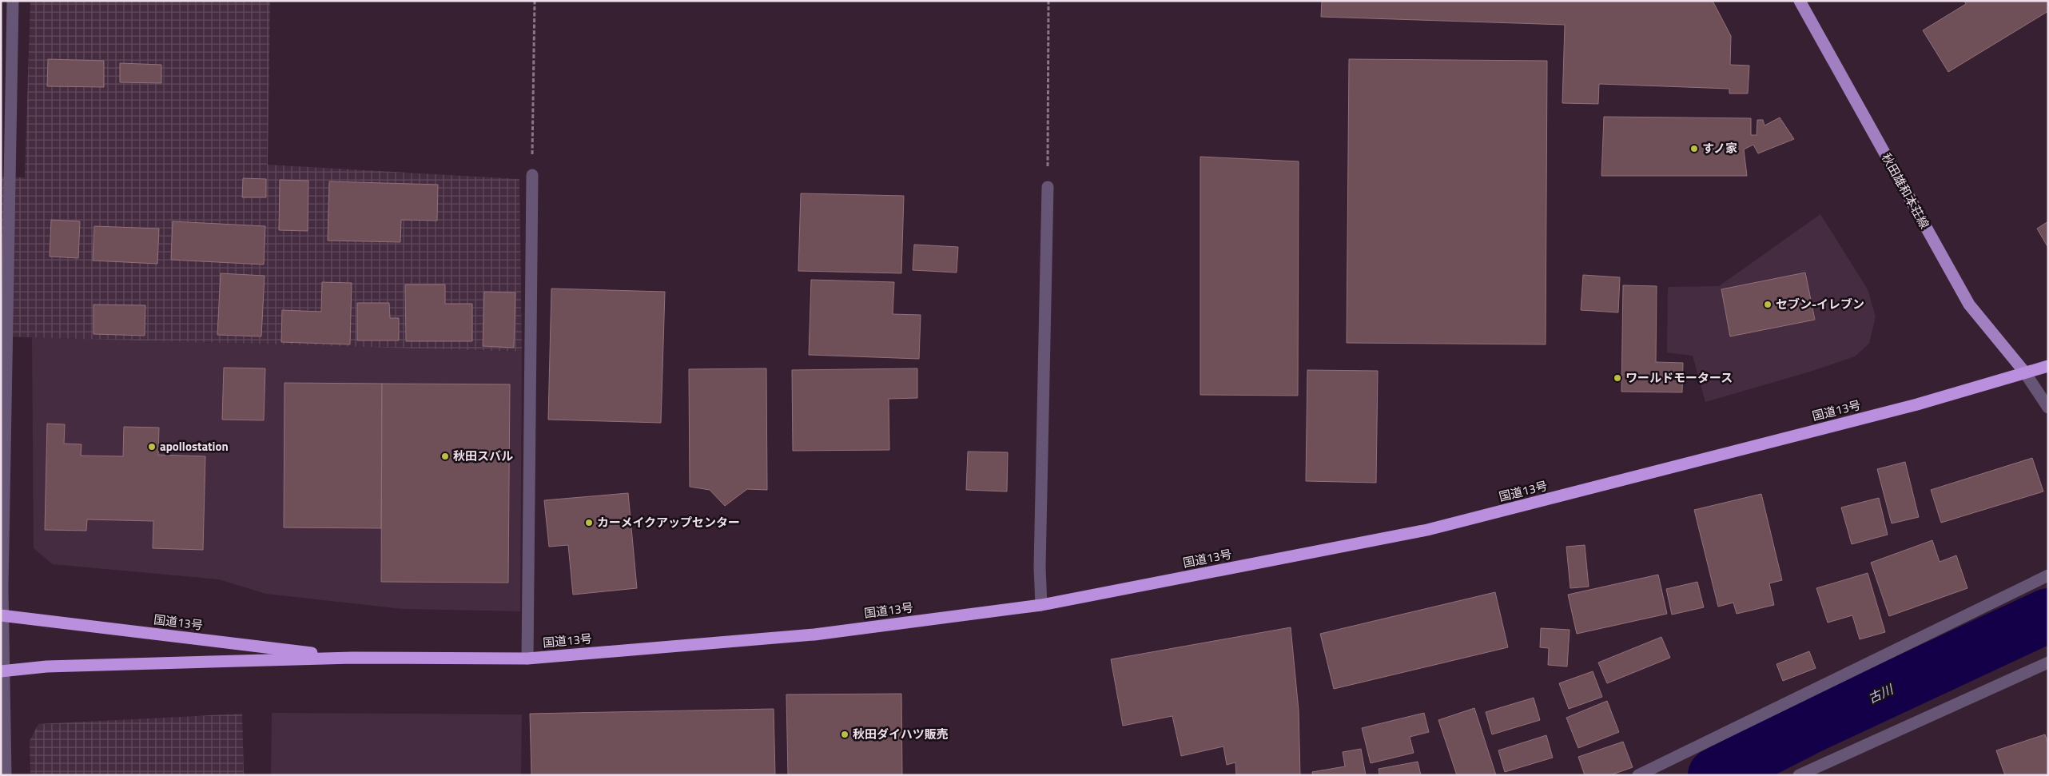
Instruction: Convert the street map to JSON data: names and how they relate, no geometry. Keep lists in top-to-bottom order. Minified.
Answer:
{"streets":{"highway":["国道13号"],"main road":["秋田雄和本荘線"]},"crossings":[["秋田雄和本荘線","国道13号"]],"water":["古川"],"places":["すノ家","セブン-イレブン","ワールドモータース","apollostation","秋田スバル","カーメイクアップセンター","秋田ダイハツ販売"]}
